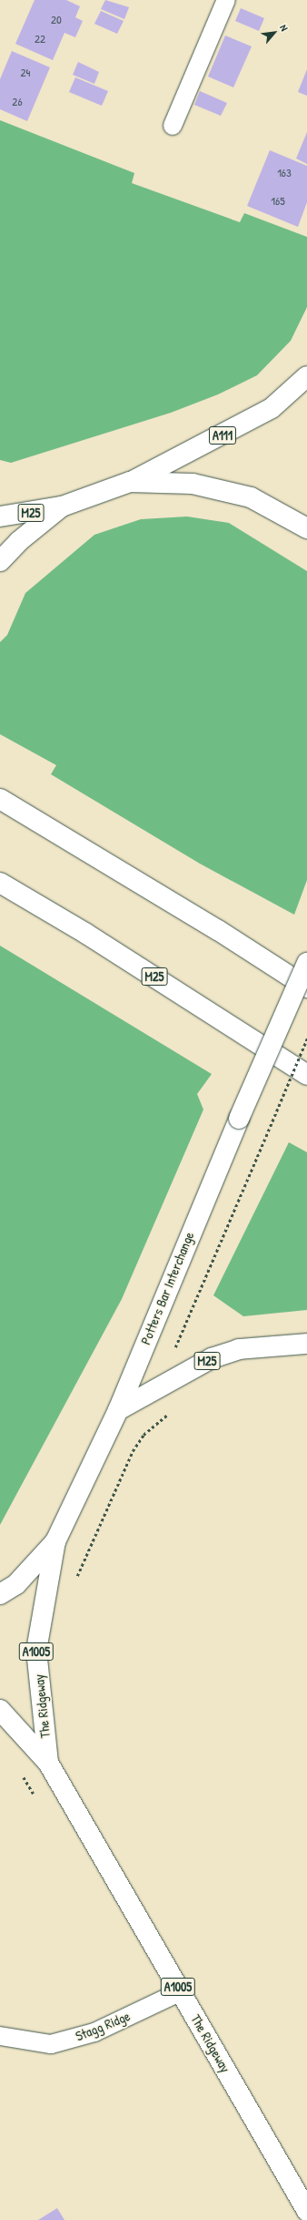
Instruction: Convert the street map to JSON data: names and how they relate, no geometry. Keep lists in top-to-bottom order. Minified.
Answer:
{"streets":{"main road":["A111","M25","Potters Bar Interchange","A1005","The Ridgeway"],"lane":["Stagg Ridge"]},"crossings":[["M25","Potters Bar Interchange"],["Potters Bar Interchange","The Ridgeway"],["The Ridgeway","Stagg Ridge"]],"house_numbers":["20","22","24","26","163","165"],"north":"top right"}
